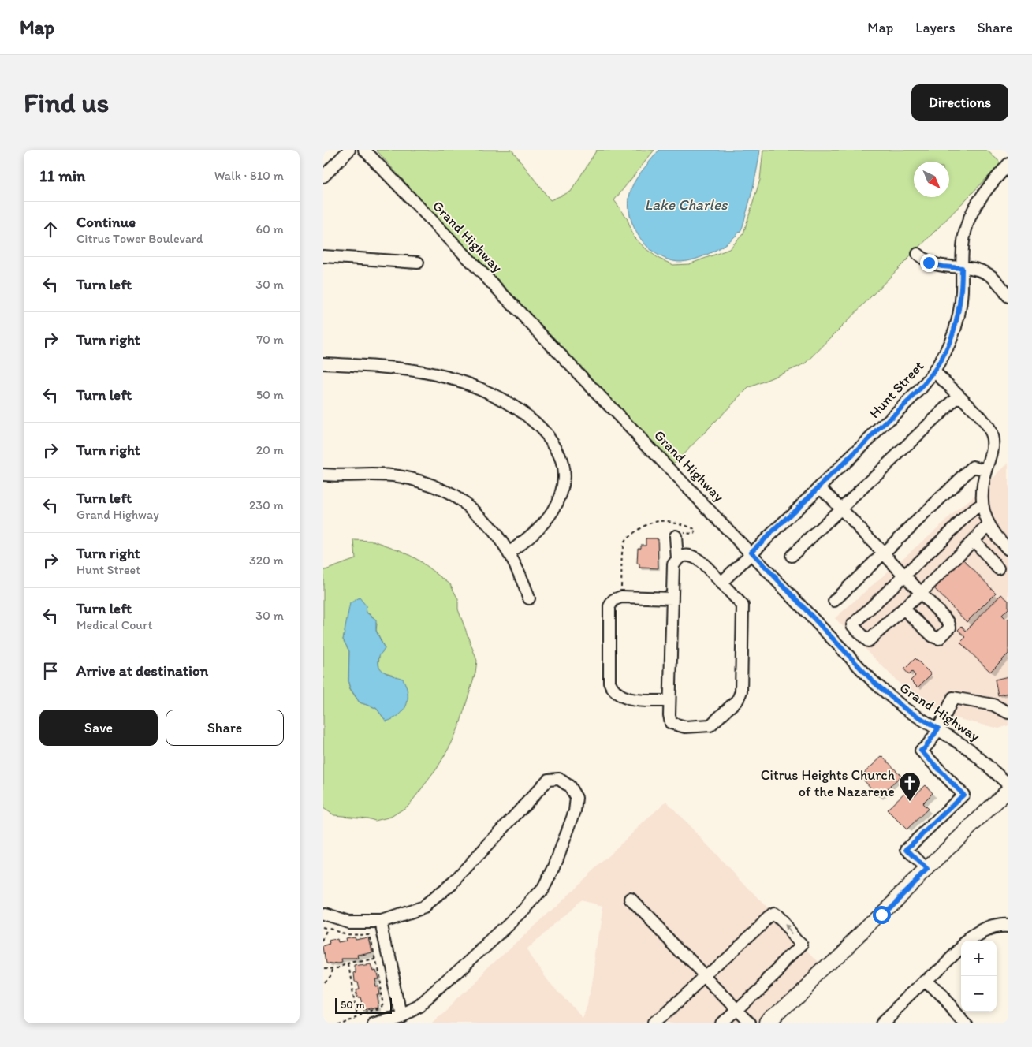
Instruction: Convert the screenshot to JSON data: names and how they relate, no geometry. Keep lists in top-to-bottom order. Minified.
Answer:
{"streets":{"street":["Grand Highway","Hunt Street"]},"crossings":[["Grand Highway","Hunt Street"]],"water":["Lake Charles"],"places":{"church":["Citrus Heights Church of the Nazarene"]},"scale_bar":"50 m","north":"bottom right","page":{"header":"Map","nav":["Map","Layers","Share"],"buttons":["Directions",["Save","Share"]],"title":"Find us","heading":["11 min","Walk · 810 m"],"list":[["Continue","Citrus Tower Boulevard","60 m"],["Turn left","30 m"],["Turn right","70 m"],["Turn left","50 m"],["Turn right","20 m"],["Turn left","Grand Highway","230 m"],["Turn right","Hunt Street","320 m"],["Turn left","Medical Court","30 m"],"Arrive at destination"],"map_buttons":["+","−"],"scale":"50 m"}}
